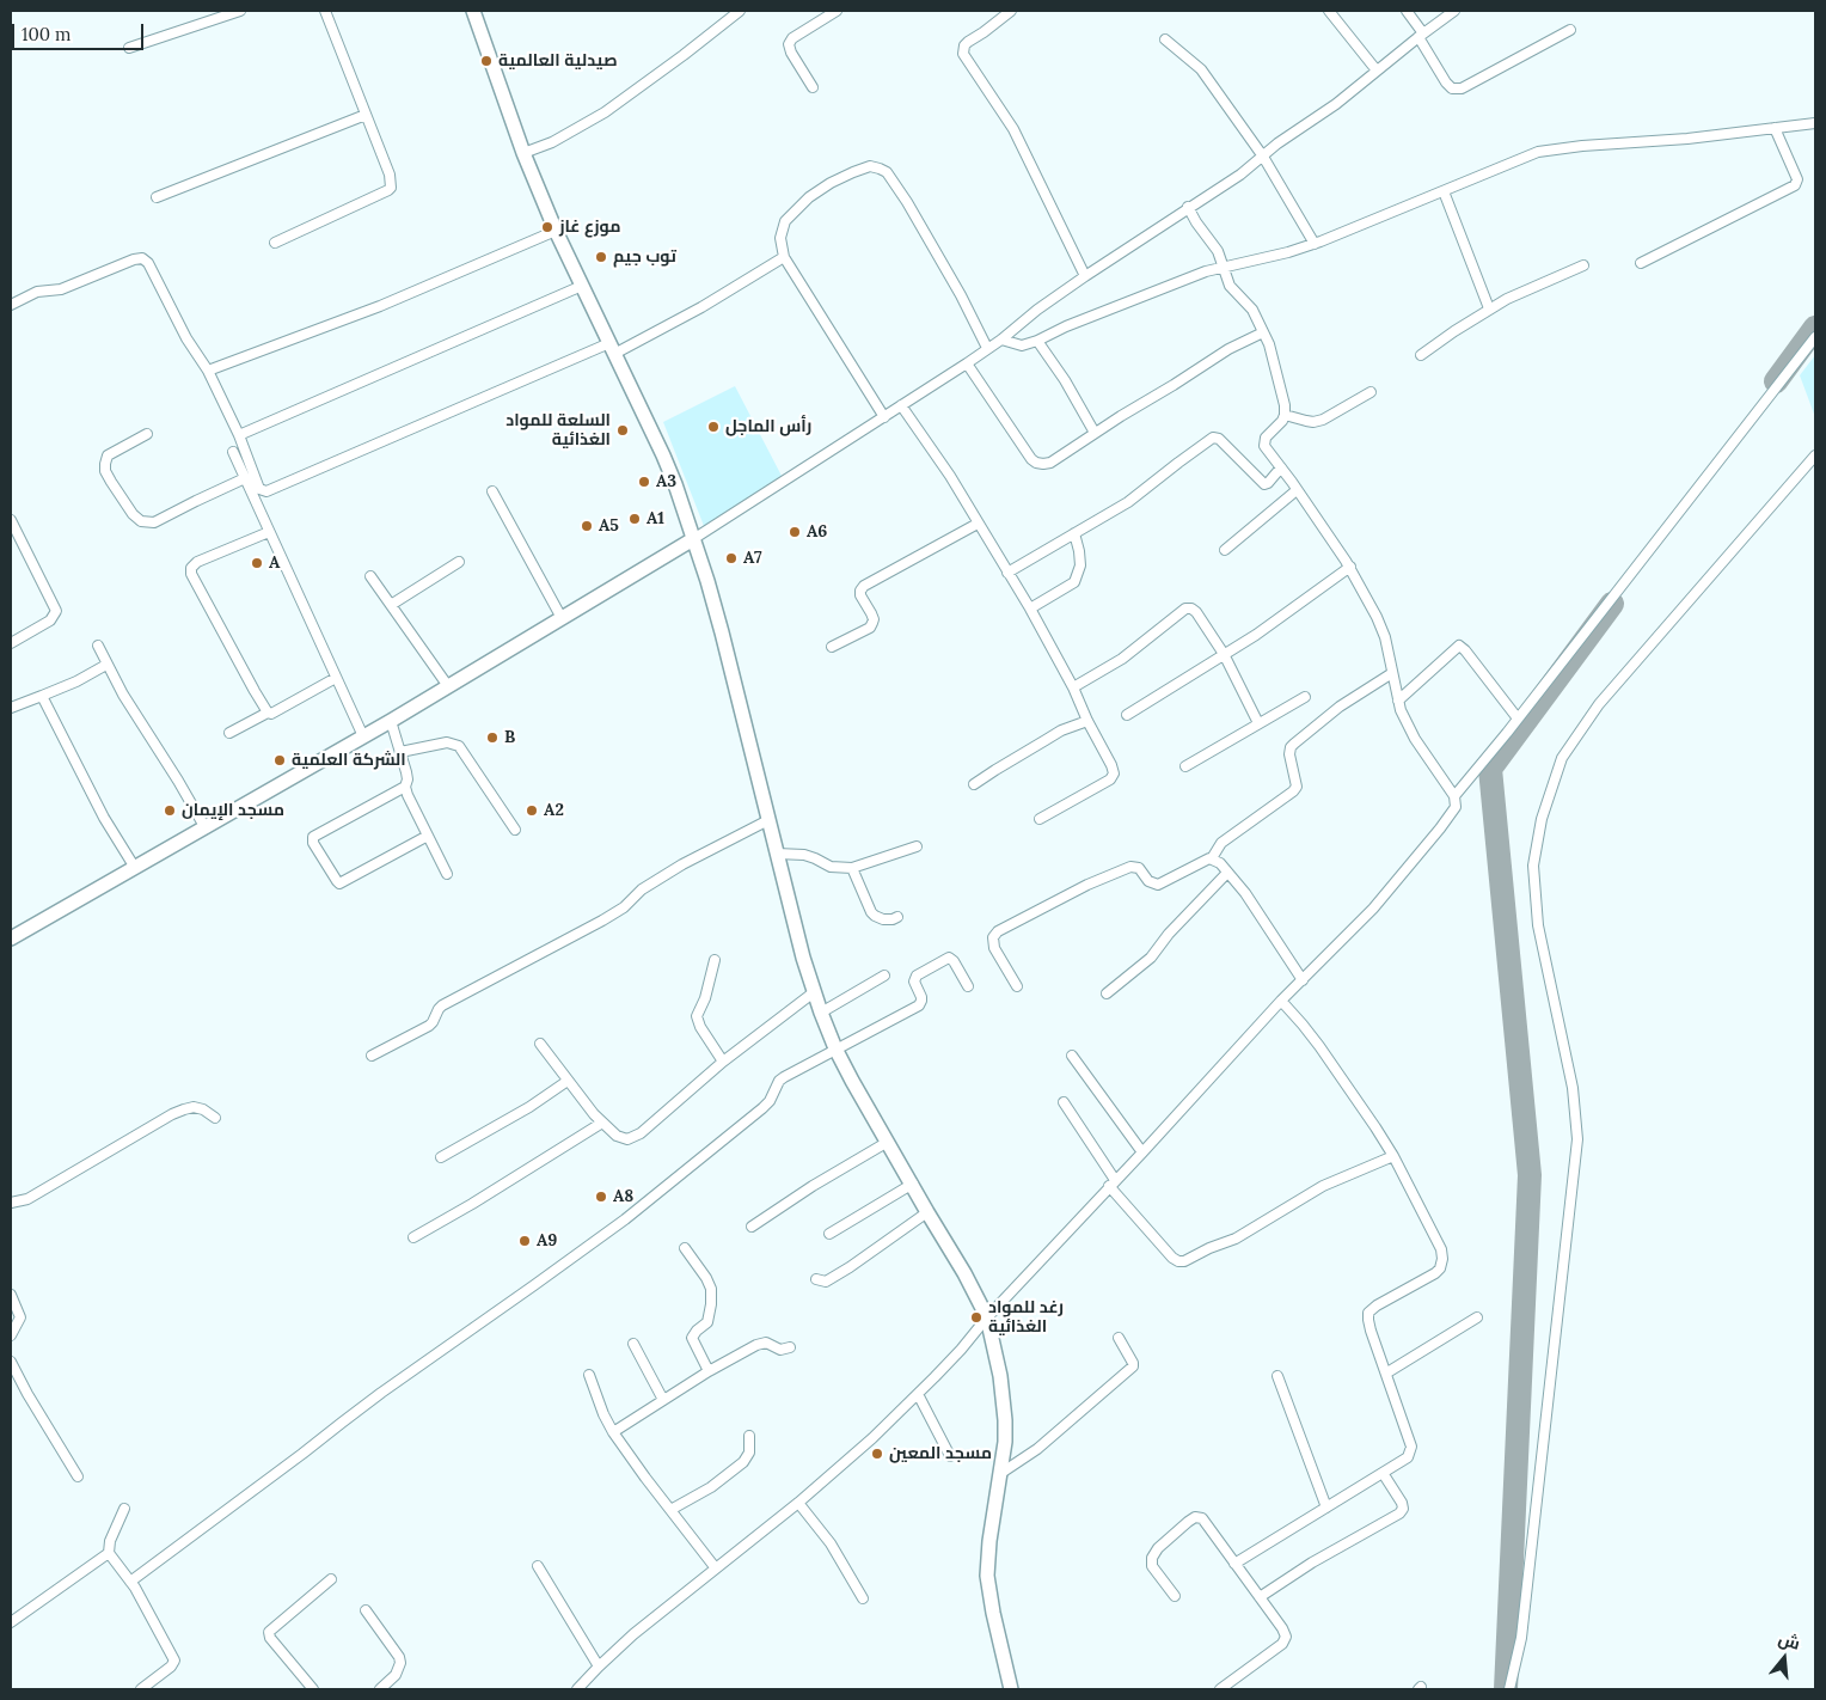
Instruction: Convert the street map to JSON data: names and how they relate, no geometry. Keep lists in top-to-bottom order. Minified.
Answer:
{"places":["صيدلية العالمية","موزع غاز","توب جيم","رأس الماجل","السلعة للمواد الغذائية","A3","A1","A5","A6","A7","A","B","الشركة العلمية","مسجد الإيمان","A2","A8","A9","رغد للمواد الغذائية","مسجد المعين"],"scale_bar":"100 m","north":"top"}
